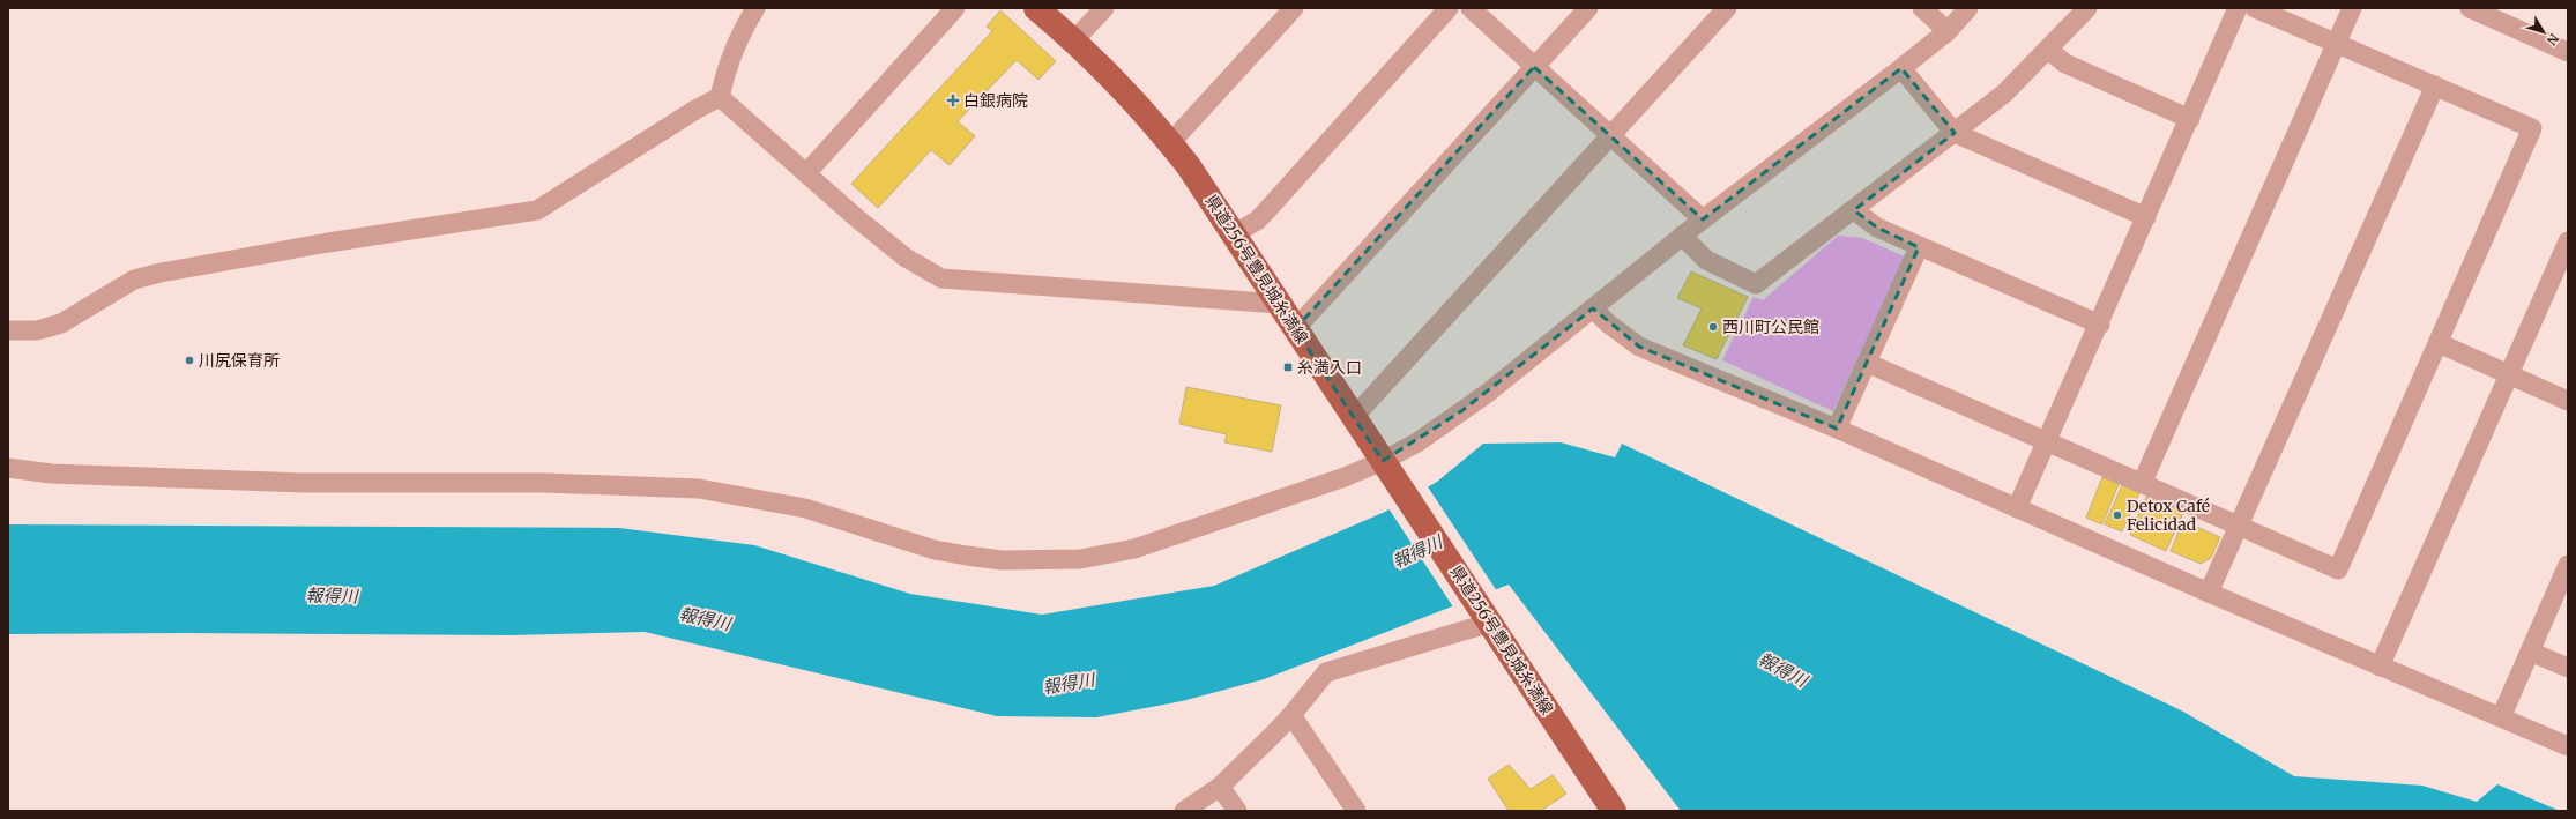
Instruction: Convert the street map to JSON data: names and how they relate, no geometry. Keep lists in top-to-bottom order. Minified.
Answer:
{"streets":{"main road":["県道256号豊見城糸満線"]},"water":["報得川"],"places":{"health":["白銀病院"],"other":["西川町公民館","川尻保育所","Detox Café Felicidad"],"transit":["糸満入口"]},"north":"bottom right"}
